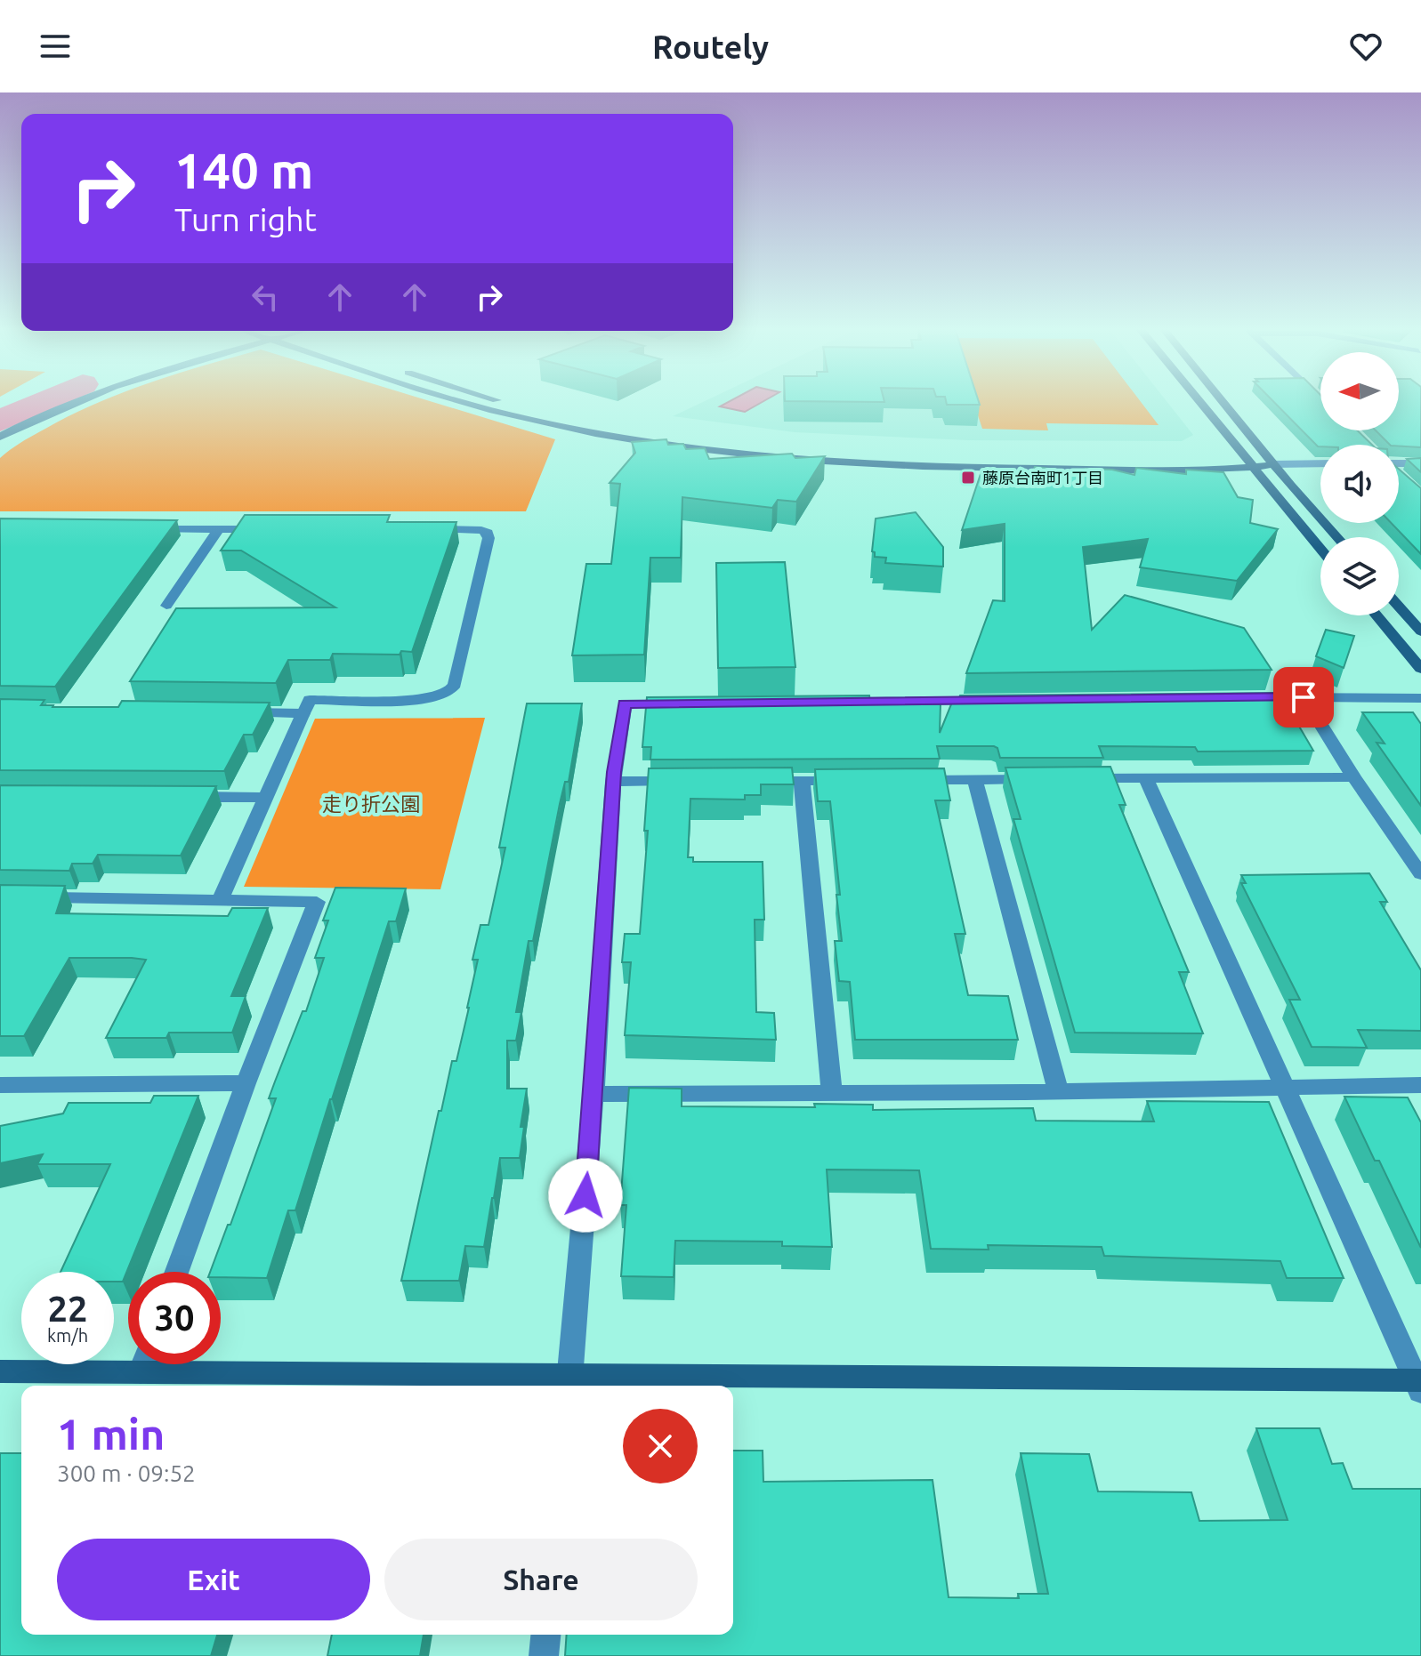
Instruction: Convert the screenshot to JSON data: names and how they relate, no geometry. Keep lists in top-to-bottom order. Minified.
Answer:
{"parks":["走り折公園"],"places":{"transit":["藤原台南町1丁目"]},"north":"left","page":{"header":"Routely","turn":["140 m","Turn right"],"speed":"22 km/h","limit":"30","heading":["1 min","300 m · 09:52"],"buttons":["Exit","Share"]}}
